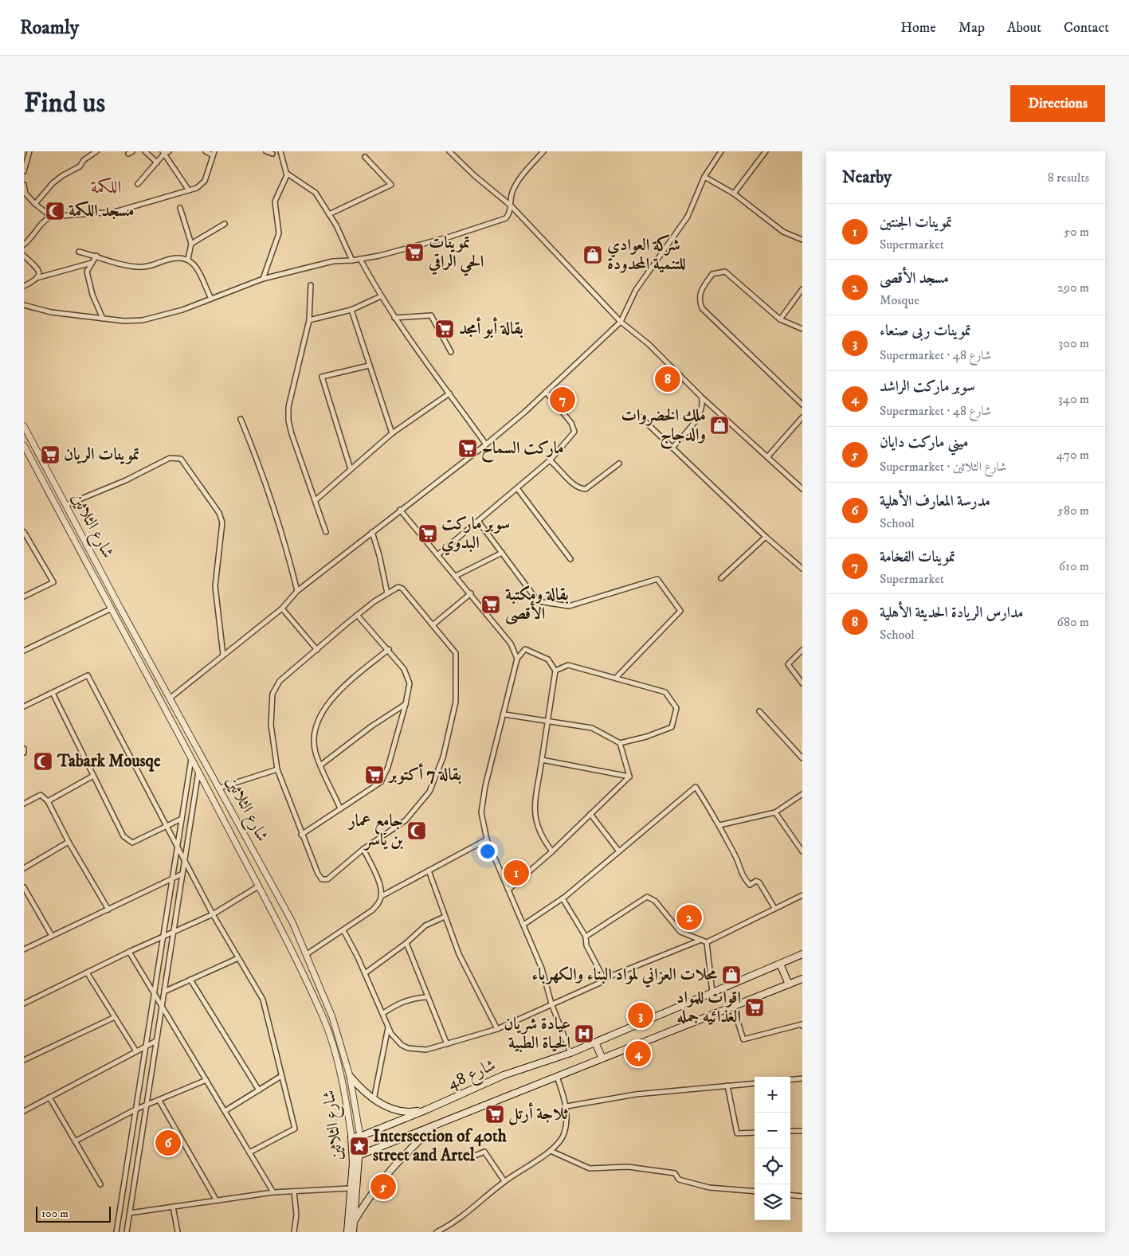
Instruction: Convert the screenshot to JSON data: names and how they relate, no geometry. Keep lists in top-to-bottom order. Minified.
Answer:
{"streets":{"main road":["شارع الثلاثين","شارع 48"]},"crossings":[["شارع الثلاثين","شارع 48"]],"districts":["اللكمة"],"places":{"mosque":["مسجد اللكمة","Tabark Mousqe","جامع عمار بن ياسر"],"supermarket":["تموينات الحي الراقي","بقالة أبو أمجد","ماركت السماح","تموينات الريان","سوبر ماركت البدوي","بقالة ومكتبة الأقصى","بقالة 7 أكتوبر","اقوات للمواد الغذائيه جمله","ثلاجة أرتل"],"shop":["شركة العوادي للتنمية المحدودة","ملك الخضروات والدجاج","محلات العزاني لمواد البناء والكهرباء"],"hospital":["عيادة شريان الحياة الطبية"],"place":["Intersection of 40th street and Artel"]},"scale_bar":"100 m","page":{"header":"Roamly","nav":["Home","Map","About","Contact"],"buttons":"Directions","title":"Find us","heading":["Nearby","8 results"],"list":[{"mark":"1","name":"تموينات الجنتين","note":"Supermarket","value":"50 m"},{"mark":"2","name":"مسجد الأقصى","note":"Mosque","value":"290 m"},{"mark":"3","name":"تموينات ربى صنعاء","note":"Supermarket · شارع 48","value":"300 m"},{"mark":"4","name":"سوبر ماركت الراشد","note":"Supermarket · شارع 48","value":"340 m"},{"mark":"5","name":"ميني ماركت دايان","note":"Supermarket · شارع الثلاثين","value":"470 m"},{"mark":"6","name":"مدرسة المعارف الأهلية","note":"School","value":"580 m"},{"mark":"7","name":"تموينات الفخامة","note":"Supermarket","value":"610 m"},{"mark":"8","name":"مدارس الريادة الحديثة الأهلية","note":"School","value":"680 m"}],"pins":["8","7","1","2","3","4","6","5"],"map_buttons":["+","−"],"scale":"100 m"}}
